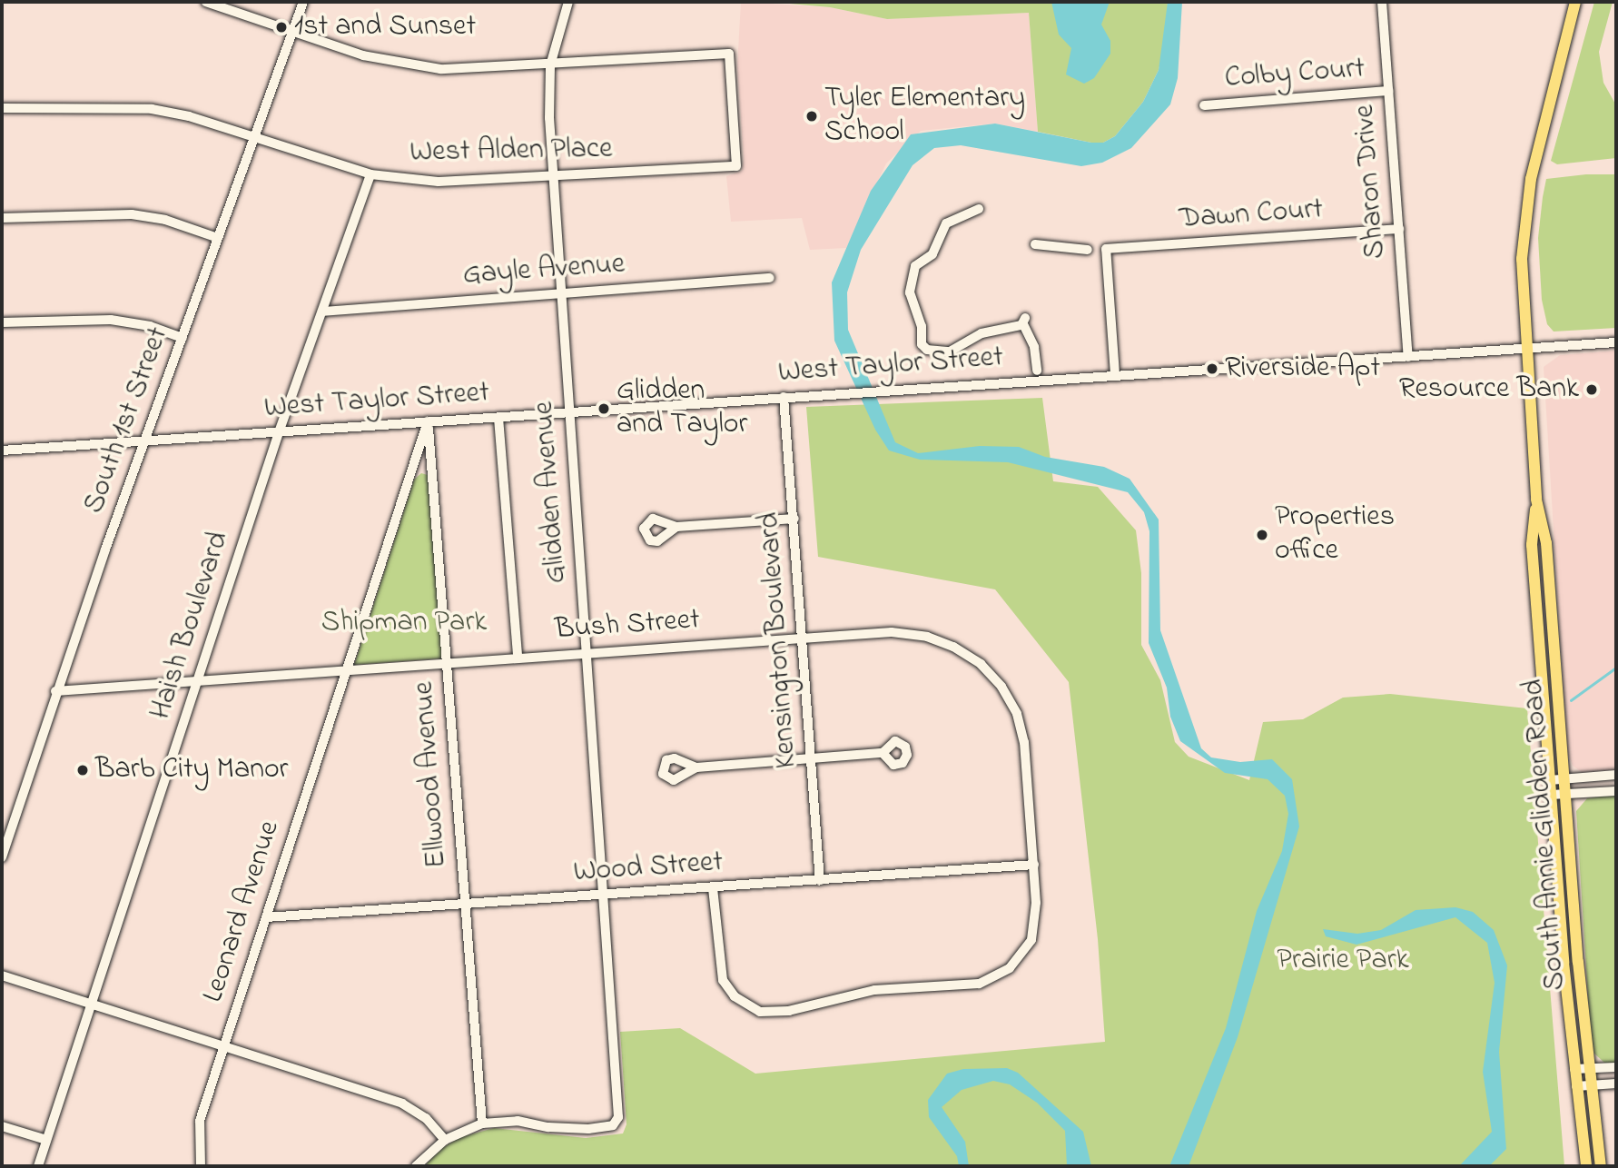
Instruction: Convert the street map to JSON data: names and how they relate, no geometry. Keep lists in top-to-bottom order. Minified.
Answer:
{"streets":{"main road":["South Annie Glidden Road"],"street":["Colby Court","West Alden Place","Sharon Drive","Dawn Court","Gayle Avenue","West Taylor Street","South 1st Street","Glidden Avenue","Haish Boulevard","Bush Street","Kensington Boulevard","Ellwood Avenue","Wood Street","Leonard Avenue"]},"crossings":[["Colby Court","Sharon Drive"],["West Alden Place","South 1st Street"],["West Alden Place","Glidden Avenue"],["West Alden Place","Haish Boulevard"],["Sharon Drive","Dawn Court"],["Sharon Drive","West Taylor Street"],["Dawn Court","West Taylor Street"],["Gayle Avenue","Glidden Avenue"],["Gayle Avenue","Haish Boulevard"],["West Taylor Street","South 1st Street"],["West Taylor Street","Glidden Avenue"],["West Taylor Street","Haish Boulevard"],["West Taylor Street","Kensington Boulevard"],["West Taylor Street","Ellwood Avenue"],["West Taylor Street","South Annie Glidden Road"],["West Taylor Street","Leonard Avenue"],["South 1st Street","Bush Street"],["Glidden Avenue","Bush Street"],["Glidden Avenue","Ellwood Avenue"],["Glidden Avenue","Wood Street"],["Haish Boulevard","Bush Street"],["Bush Street","Kensington Boulevard"],["Bush Street","Ellwood Avenue"],["Bush Street","Wood Street"],["Bush Street","Leonard Avenue"],["Kensington Boulevard","Wood Street"],["Ellwood Avenue","Wood Street"],["Ellwood Avenue","Leonard Avenue"],["Wood Street","Leonard Avenue"]],"parks":["Shipman Park","Prairie Park"],"places":["1st and Sunset","Tyler Elementary School","Riverside Apt","Resource Bank","Glidden and Taylor","Properties office","Barb City Manor"]}
